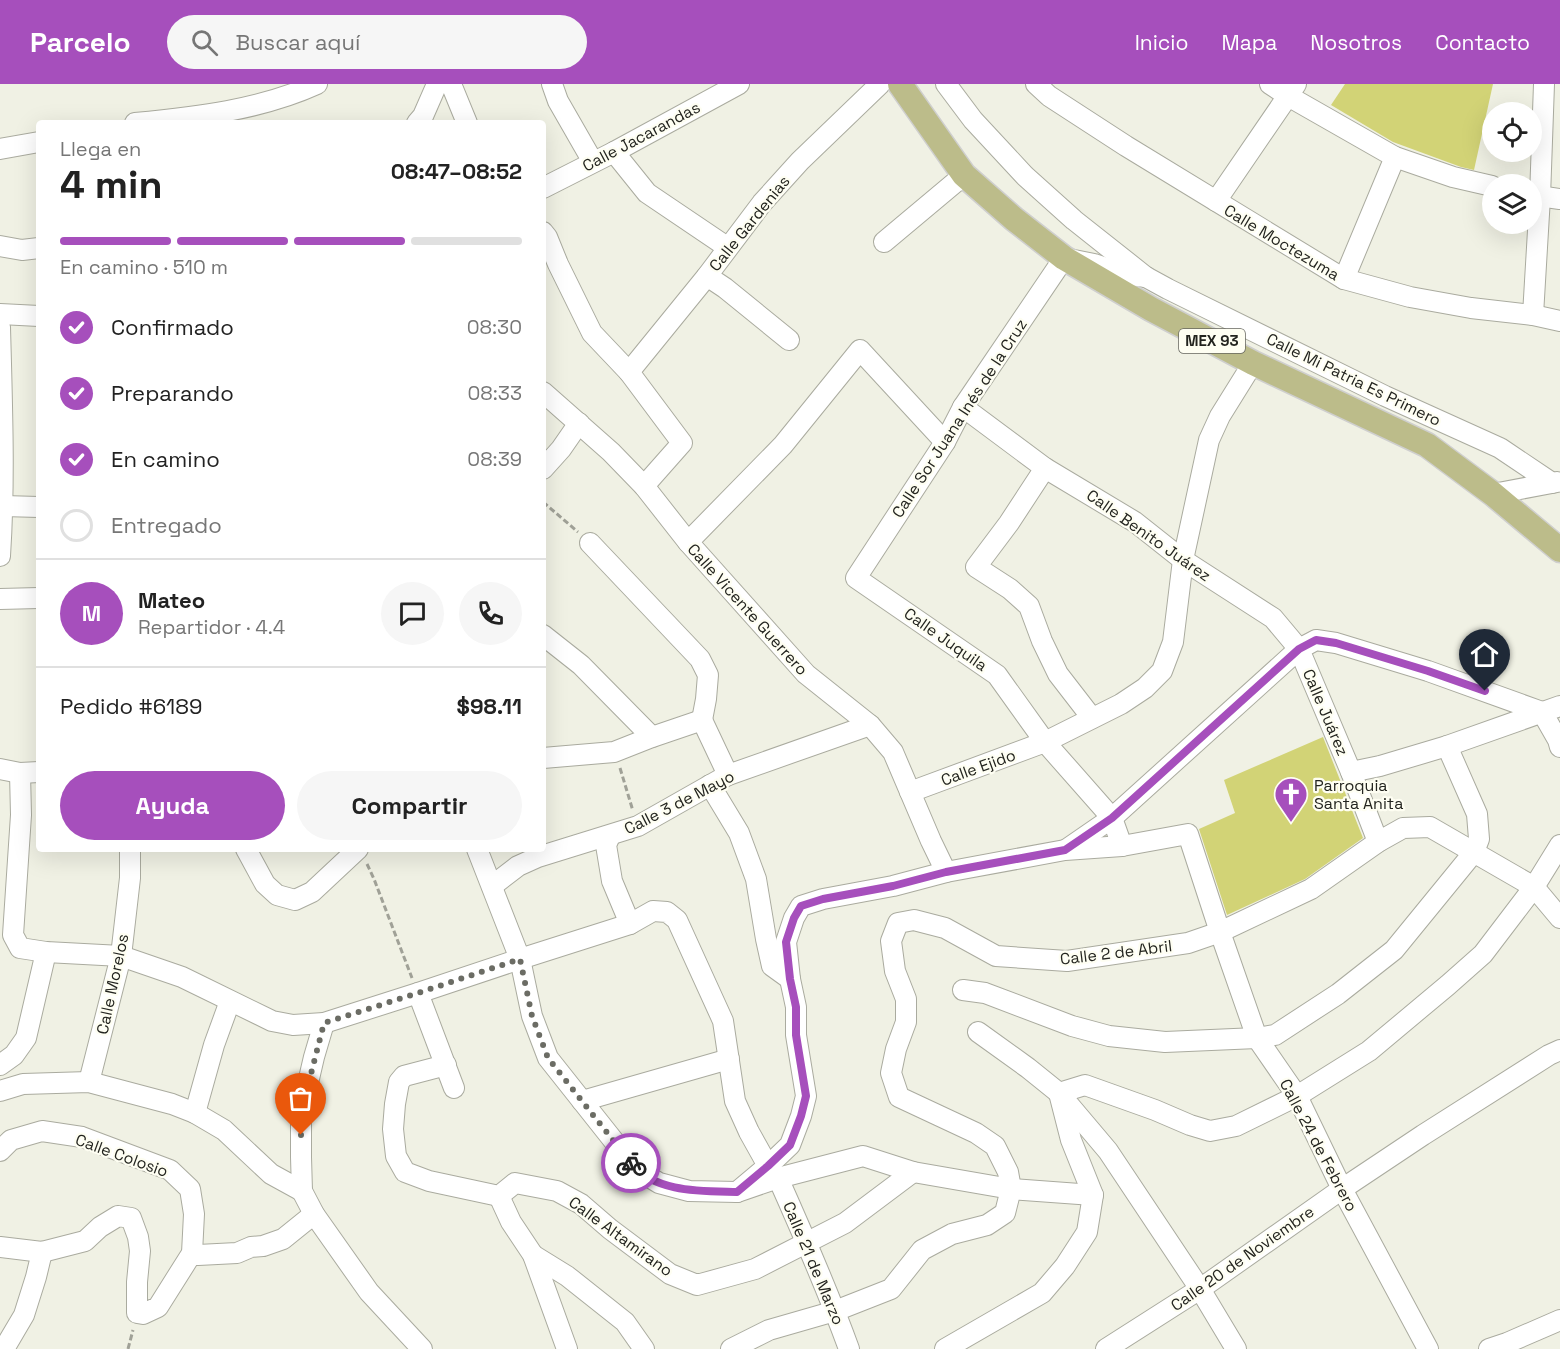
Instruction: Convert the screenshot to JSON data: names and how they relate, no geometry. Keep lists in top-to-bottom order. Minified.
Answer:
{"streets":{"main road":["MEX 93"],"street":["Calle Jacarandas","Calle Gardenias","Calle Moctezuma","Calle Mi Patria Es Primero","Calle Sor Juana Inés de la Cruz","Calle Benito Juárez","Calle Vicente Guerrero","Calle Juquila","Calle Juárez","Calle Ejido","Calle 3 de Mayo","Calle 2 de Abril","Calle Morelos","Calle 24 de Febrero","Calle Colosio","Calle Altamirano","Calle 20 de Noviembre","Calle 21 de Marzo"]},"crossings":[["Calle Gardenias","MEX 93"],["MEX 93","Calle Sor Juana Inés de la Cruz"],["MEX 93","Calle Ejido"],["Calle Sor Juana Inés de la Cruz","Calle Benito Juárez"],["Calle Sor Juana Inés de la Cruz","Calle Juquila"],["Calle Benito Juárez","Calle Juárez"],["Calle Benito Juárez","Calle Ejido"],["Calle Vicente Guerrero","Calle Ejido"],["Calle Vicente Guerrero","Calle 3 de Mayo"],["Calle Juquila","Calle Ejido"],["Calle Juárez","Calle 2 de Abril"],["Calle 2 de Abril","Calle 24 de Febrero"],["Calle 24 de Febrero","Calle 20 de Noviembre"],["Calle Altamirano","Calle 21 de Marzo"]],"places":{"church":["Parroquia Santa Anita"]},"page":{"header":"Parcelo","search":"Buscar aquí","nav":["Inicio","Mapa","Nosotros","Contacto"],"heading":["4 min","Llega en","08:47–08:52"],"panel":["Mateo","Repartidor · 4.4","Pedido #6189","$98.11"],"bar":"En camino · 510 m","list":[["Confirmado","08:30"],["Preparando","08:33"],["En camino","08:39"],"Entregado"],"round":"M","buttons":["Ayuda","Compartir"]}}
